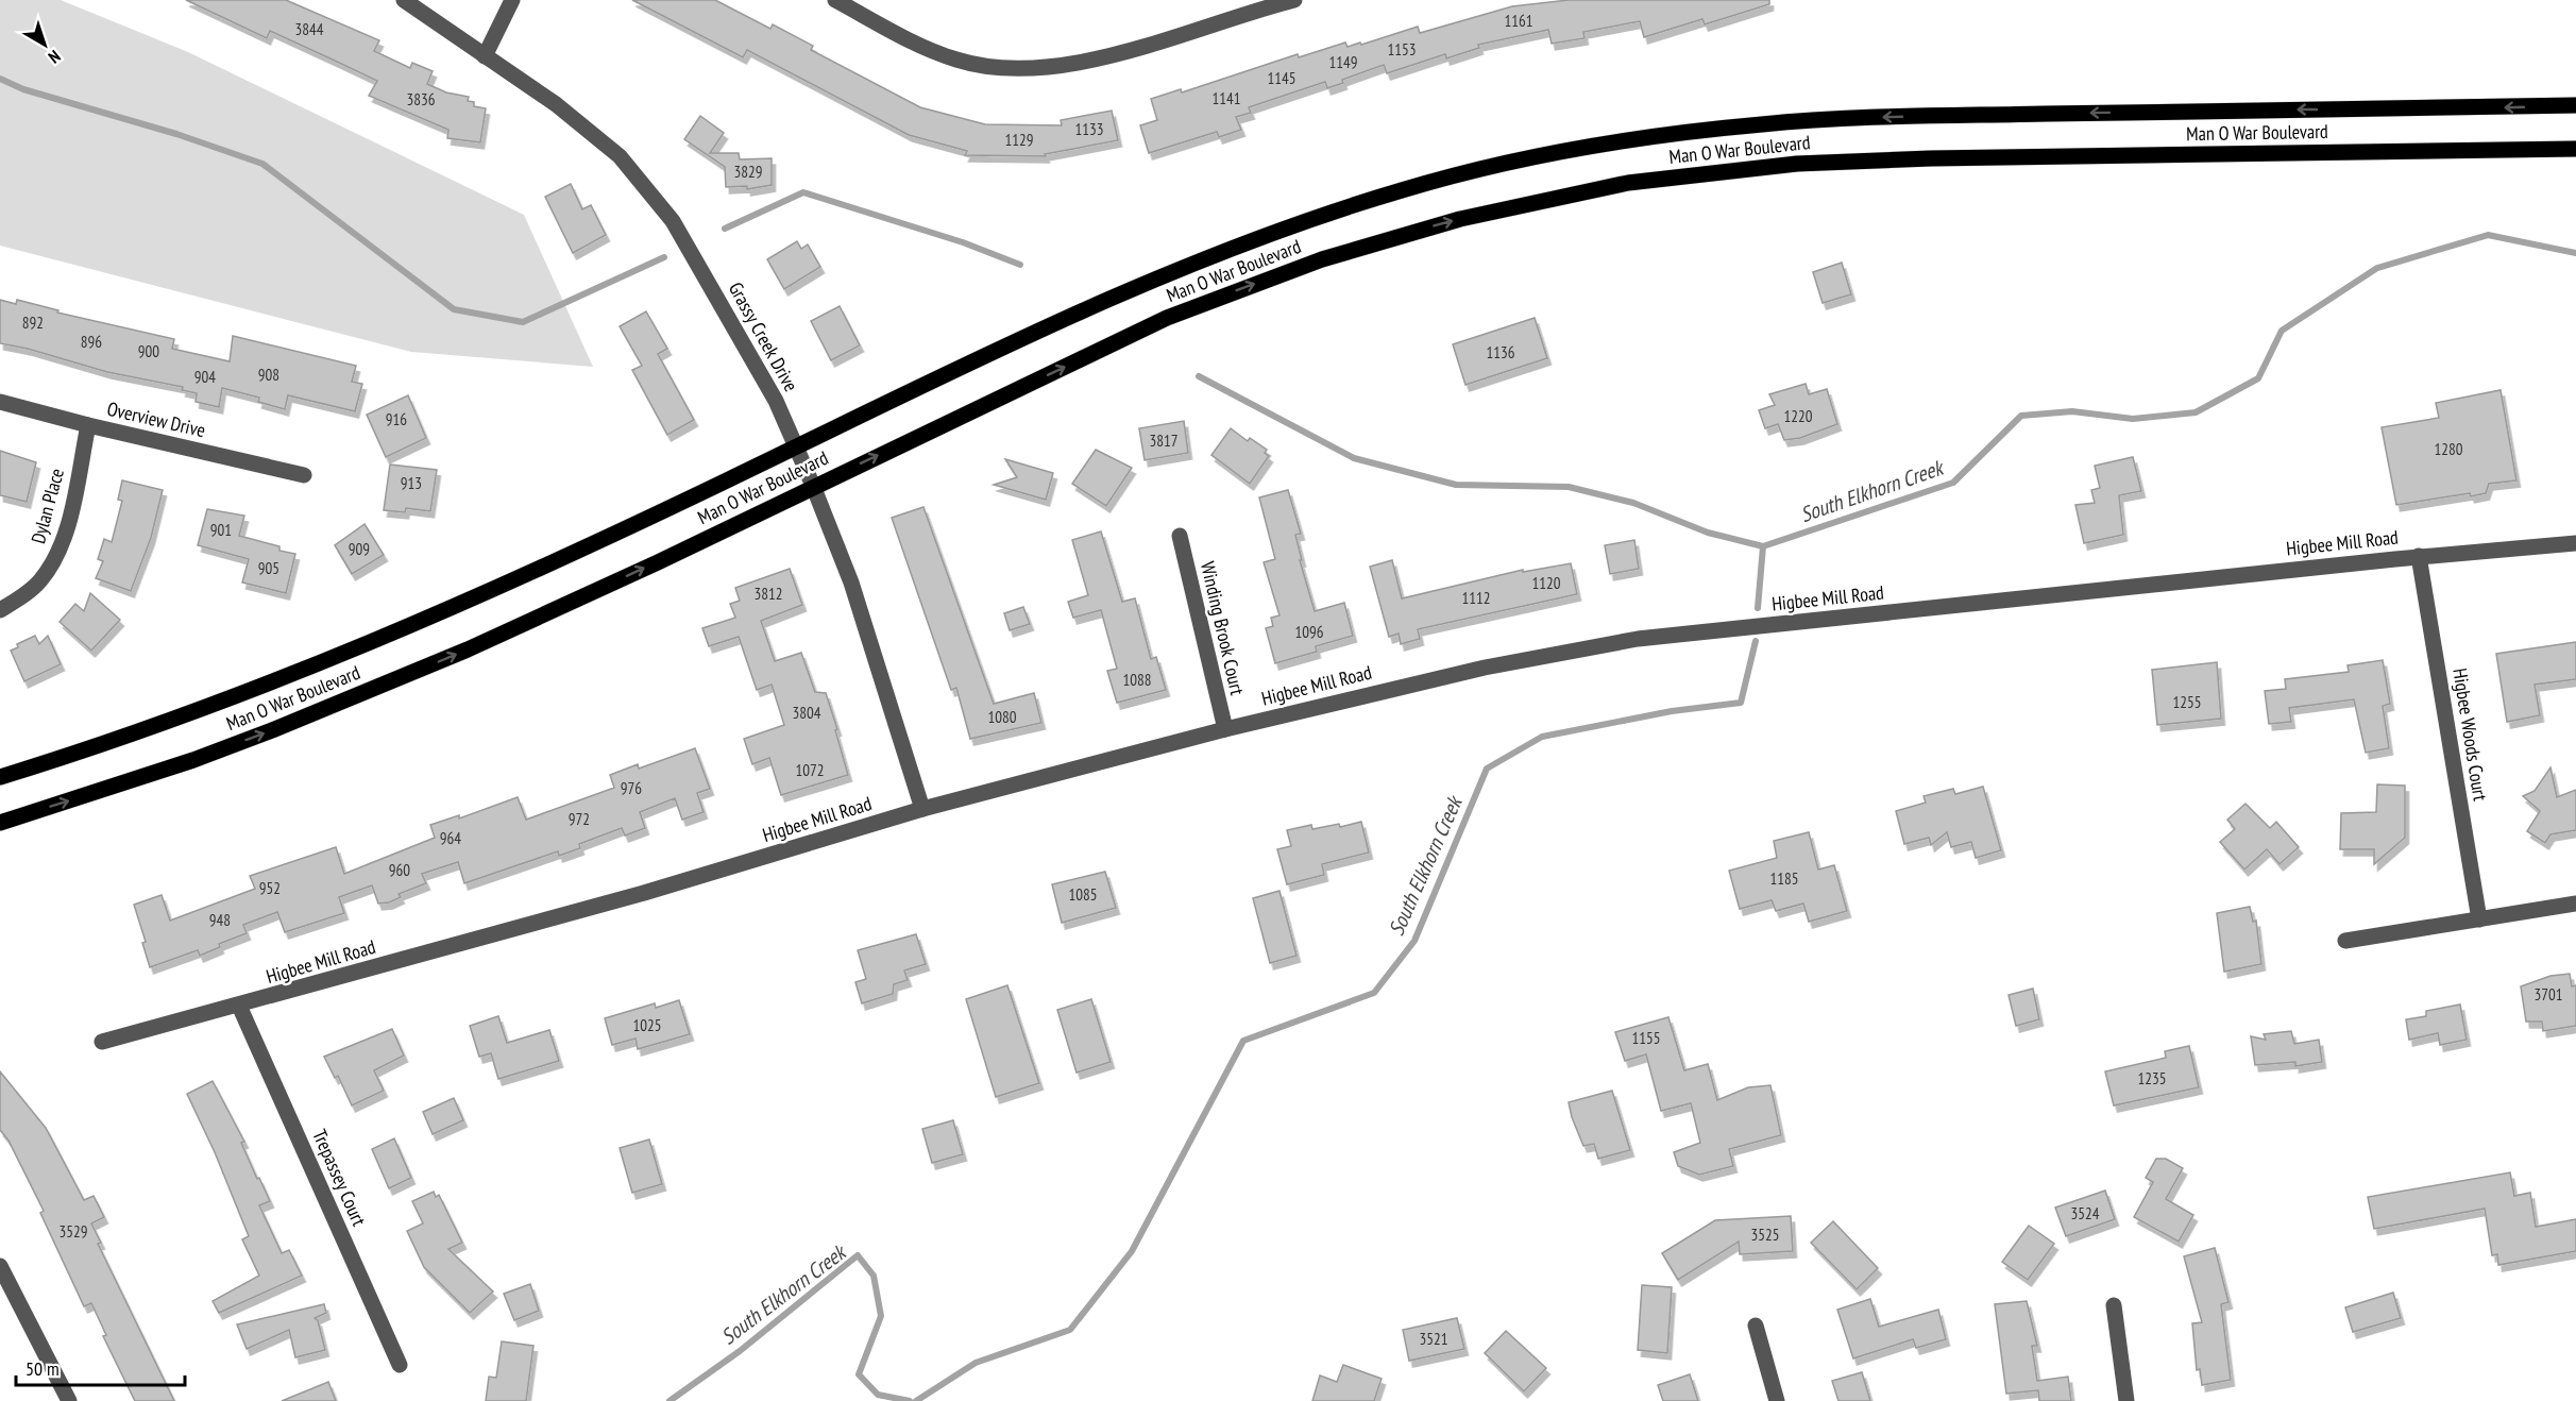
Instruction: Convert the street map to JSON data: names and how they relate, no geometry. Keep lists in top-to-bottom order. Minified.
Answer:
{"streets":{"main road":["Man O War Boulevard"],"street":["Grassy Creek Drive","Overview Drive","Dylan Place","Higbee Mill Road","Winding Brook Court","Higbee Woods Court","Trepassey Court"]},"crossings":[["Man O War Boulevard","Grassy Creek Drive"],["Grassy Creek Drive","Higbee Mill Road"],["Overview Drive","Dylan Place"],["Higbee Mill Road","Winding Brook Court"],["Higbee Mill Road","Higbee Woods Court"],["Higbee Mill Road","Trepassey Court"]],"water":["South Elkhorn Creek"],"house_numbers":["1161","3844","1153","1149","1145","1141","3836","1133","1129","3829","892","896","900","1136","908","904","1220","916","3817","1280","913","901","909","905","1120","3812","1112","1096","1088","1255","3804","1080","1072","976","972","964","960","1185","952","1085","948","3701","1025","1155","1235","3524","3529","3525","3521"],"scale_bar":"50 m","north":"bottom right"}
